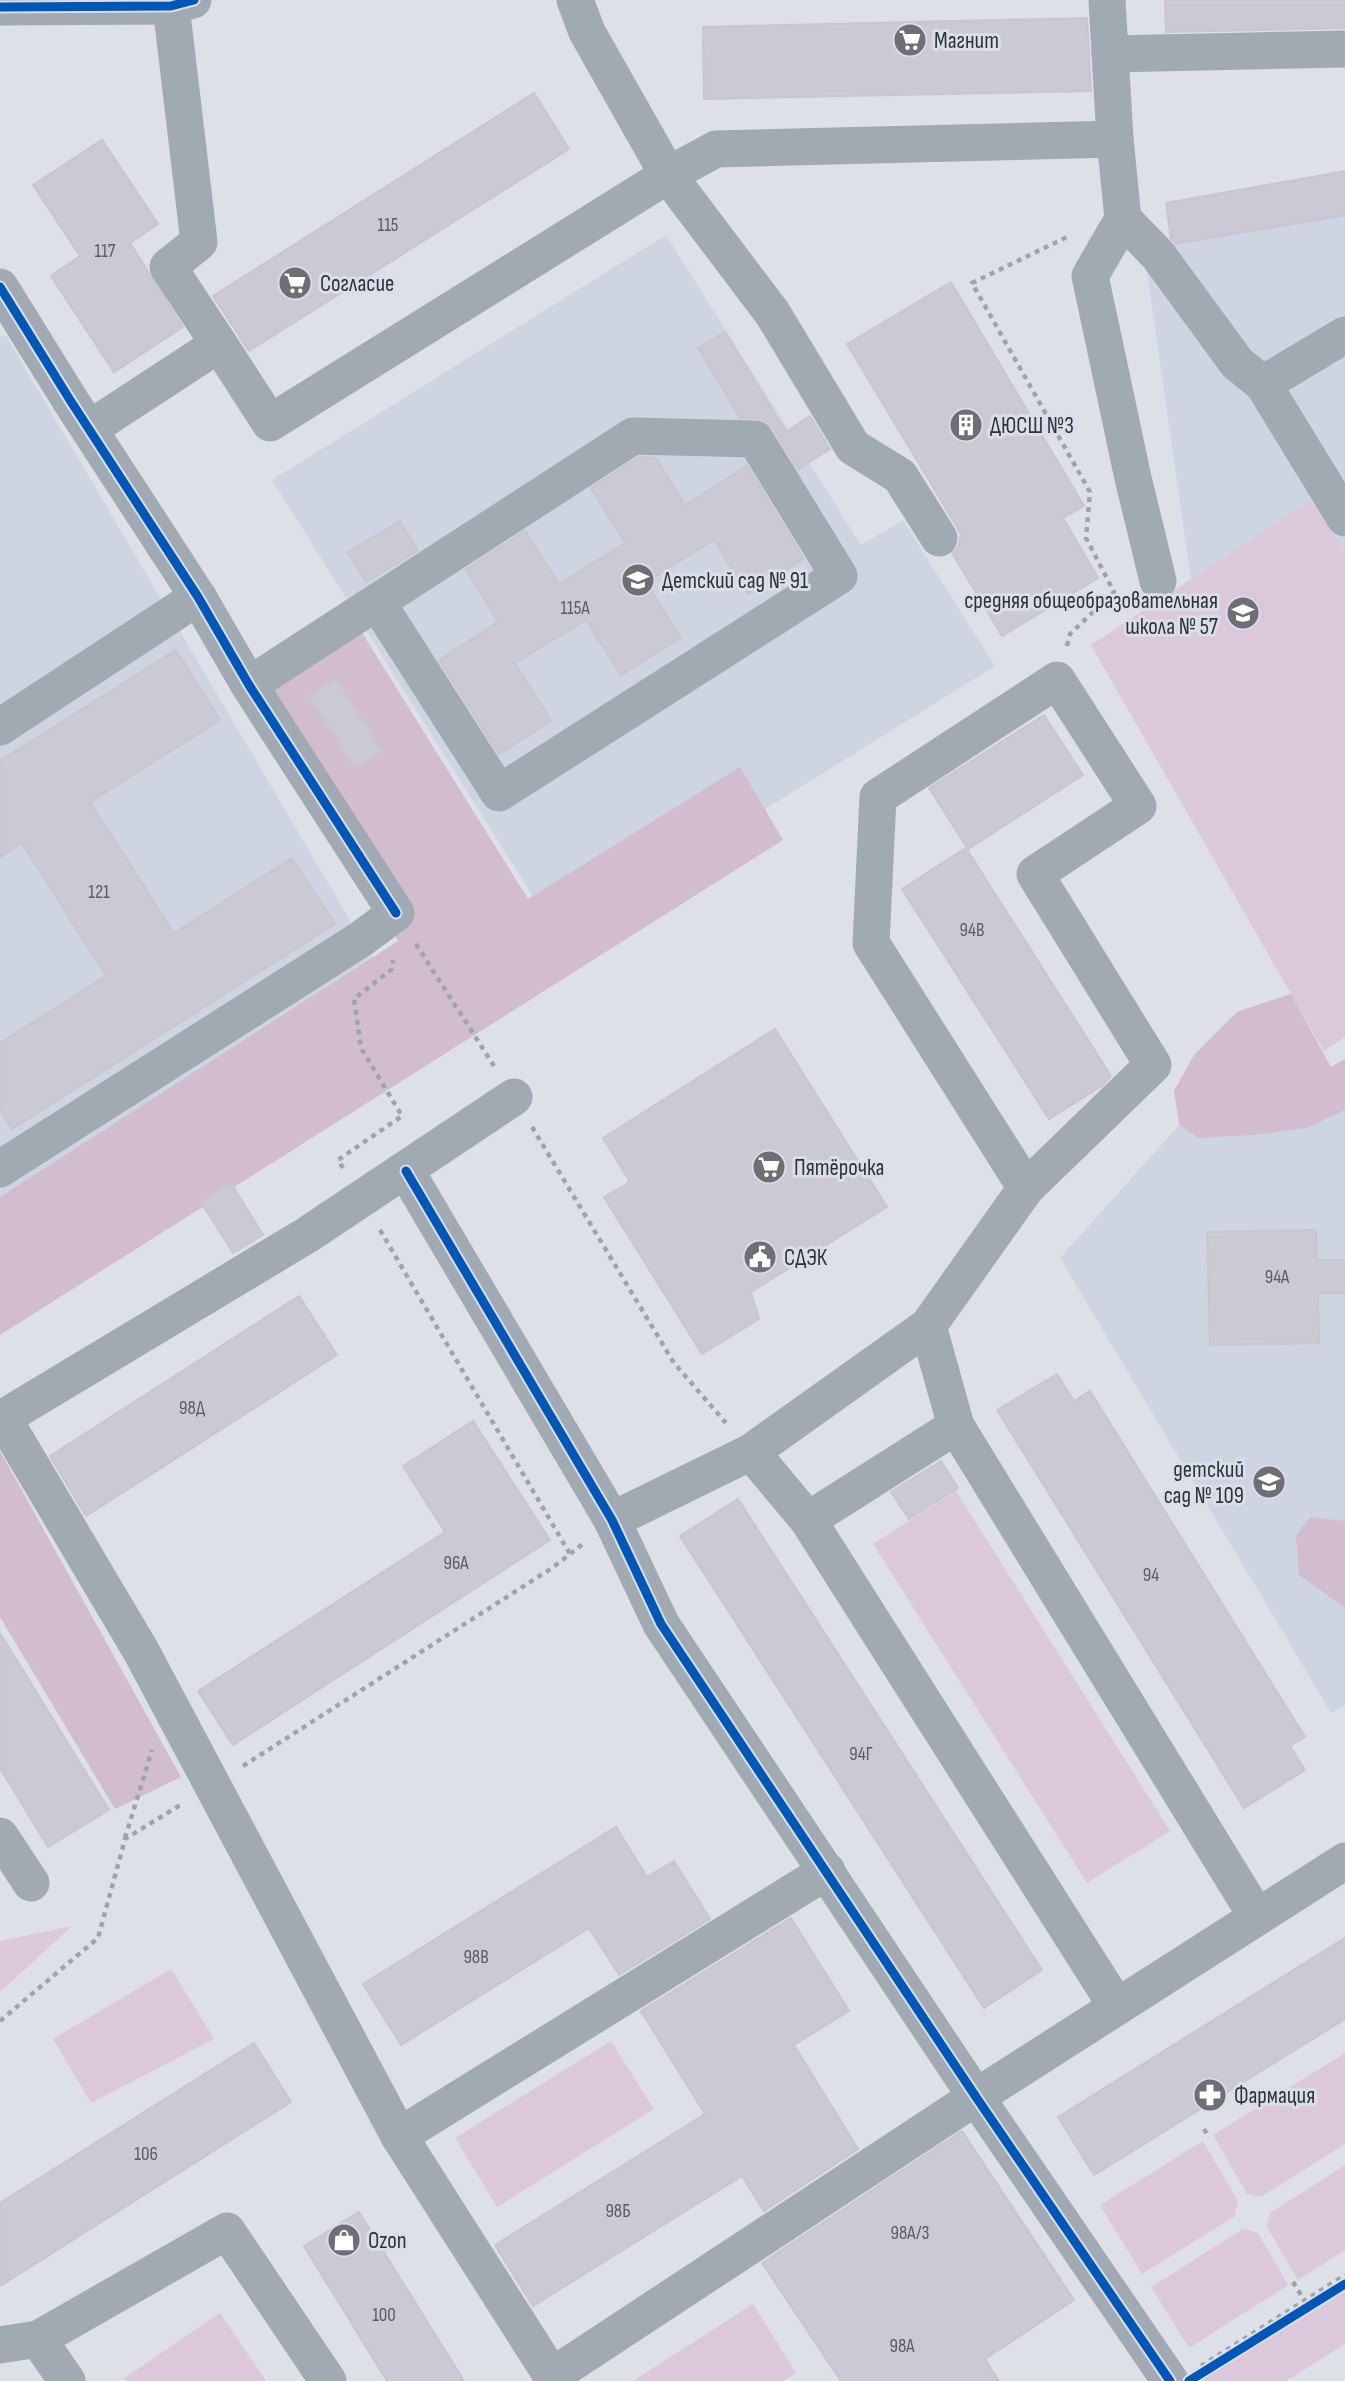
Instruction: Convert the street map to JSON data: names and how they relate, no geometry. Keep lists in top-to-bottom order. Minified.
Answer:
{"places":{"supermarket":["Магнит","Согласие","Пятёрочка"],"building":["ДЮСШ №3"],"school or university":["Детский сад № 91","средняя общеобразовательная школа № 57","детский сад № 109"],"public building":["СДЭК"],"pharmacy":["Фармация"],"shop":["Ozon"]},"house_numbers":["115","117","115А","121","94В","94А","98Д","96А","94","94Г","98В","106","98Б","98А/3","100","98А"]}
